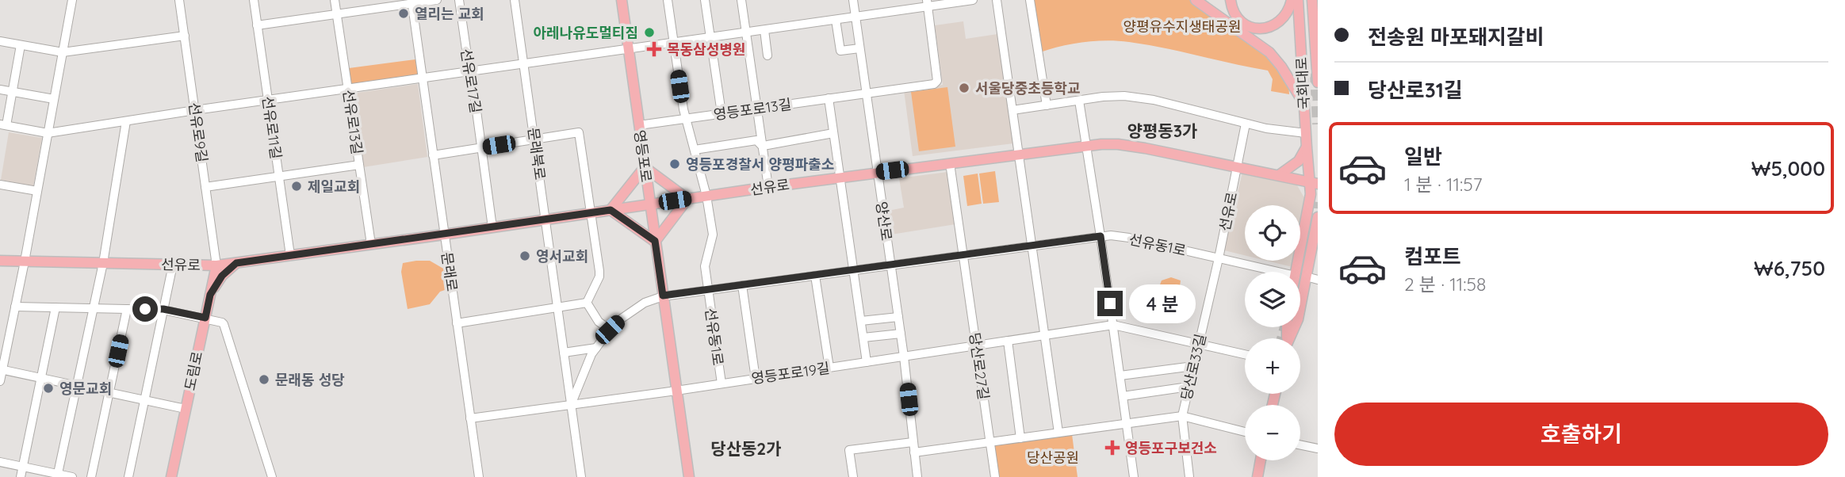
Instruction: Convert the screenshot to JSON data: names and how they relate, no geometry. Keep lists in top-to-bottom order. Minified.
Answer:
{"streets":{"main road":["국회대로","영등포로","선유로","도림로"],"street":["선유로17길","영등포로13길","선유로13길","선유로11길","선유로9길","문래북로","양산로","선유동1로","문래로","당산로27길","당산로33길","영등포로19길"]},"crossings":[["선유로17길","선유로"],["국회대로","선유로"],["영등포로13길","영등포로"],["영등포로13길","양산로"],["선유로13길","선유로"],["선유로11길","선유로"],["선유로9길","선유로"],["선유로9길","도림로"],["문래북로","선유로"],["문래북로","선유동1로"],["문래북로","영등포로19길"],["영등포로","선유로"],["영등포로","선유동1로"],["영등포로","영등포로19길"],["선유로","양산로"],["선유로","선유동1로"],["선유로","문래로"],["선유로","당산로33길"],["선유로","도림로"],["양산로","선유동1로"],["양산로","영등포로19길"],["선유동1로","당산로27길"],["선유동1로","당산로33길"],["선유동1로","영등포로19길"],["문래로","영등포로19길"],["당산로27길","영등포로19길"]],"districts":["양평동3가","당산동2가"],"parks":["양평유수지생태공원","당산공원"],"places":{"other":["열리는 교회","아레나유도멀티짐","서울당중초등학교","영등포경찰서 양평파출소","제일교회","영서교회","문래동 성당","영문교회"],"health":["목동삼성병원","영등포구보건소"]},"page":{"banner":["전송원 마포돼지갈비","당산로31길"],"list":[{"name":"일반","note":"1 분 · 11:57","value":"₩5,000"},{"name":"컴포트","note":"2 분 · 11:58","value":"₩6,750"}],"map_buttons":["+","−"],"bubble":"4 분","buttons":"호출하기"}}
